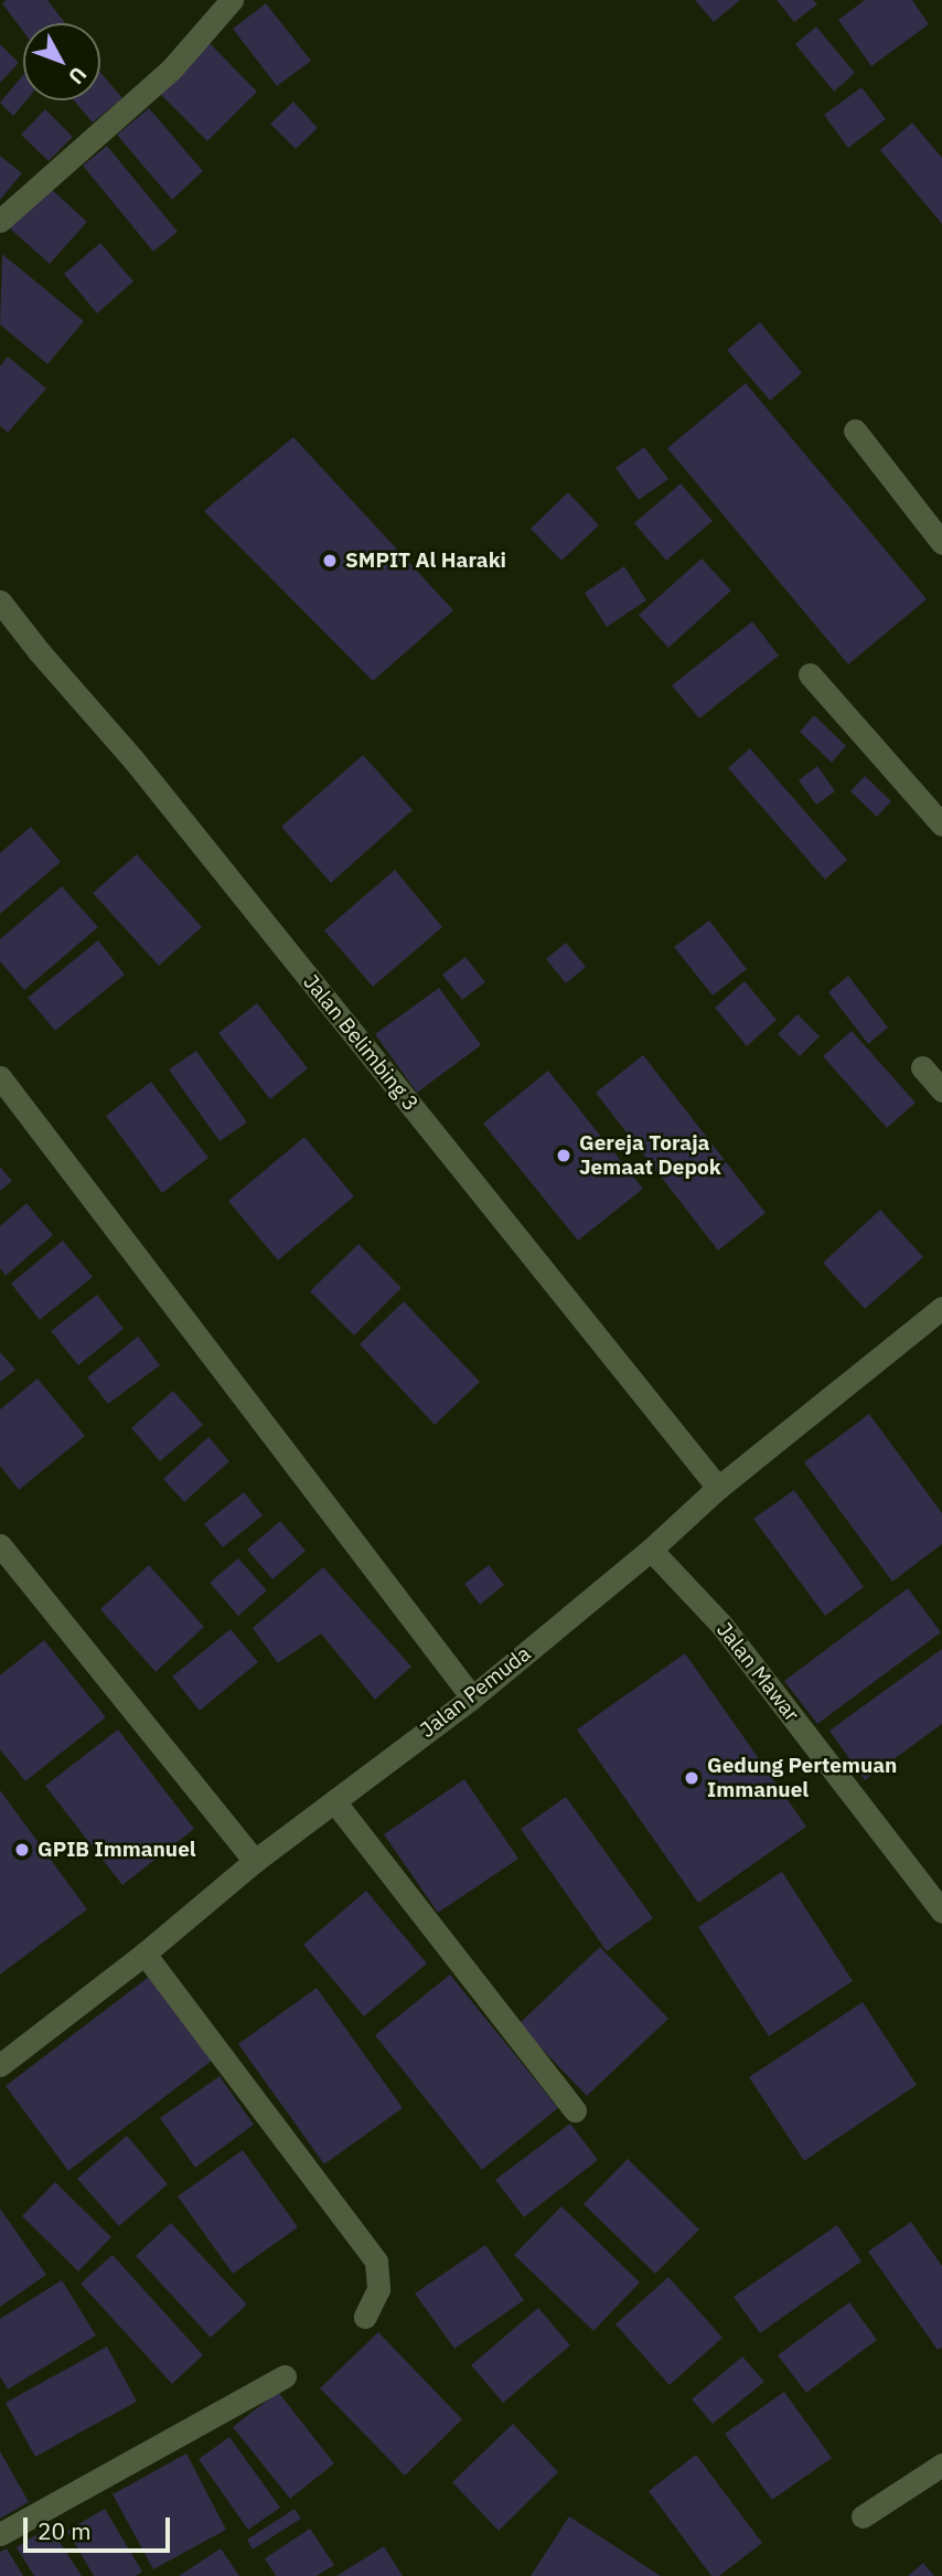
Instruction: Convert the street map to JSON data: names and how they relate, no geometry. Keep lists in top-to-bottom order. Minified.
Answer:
{"streets":{"street":["Jalan Belimbing 3","Jalan Mawar","Jalan Pemuda"]},"crossings":[["Jalan Belimbing 3","Jalan Pemuda"],["Jalan Mawar","Jalan Pemuda"]],"places":["SMPIT Al Haraki","Gereja Toraja Jemaat Depok","Gedung Pertemuan Immanuel","GPIB Immanuel"],"scale_bar":"20 m","north":"bottom right"}
